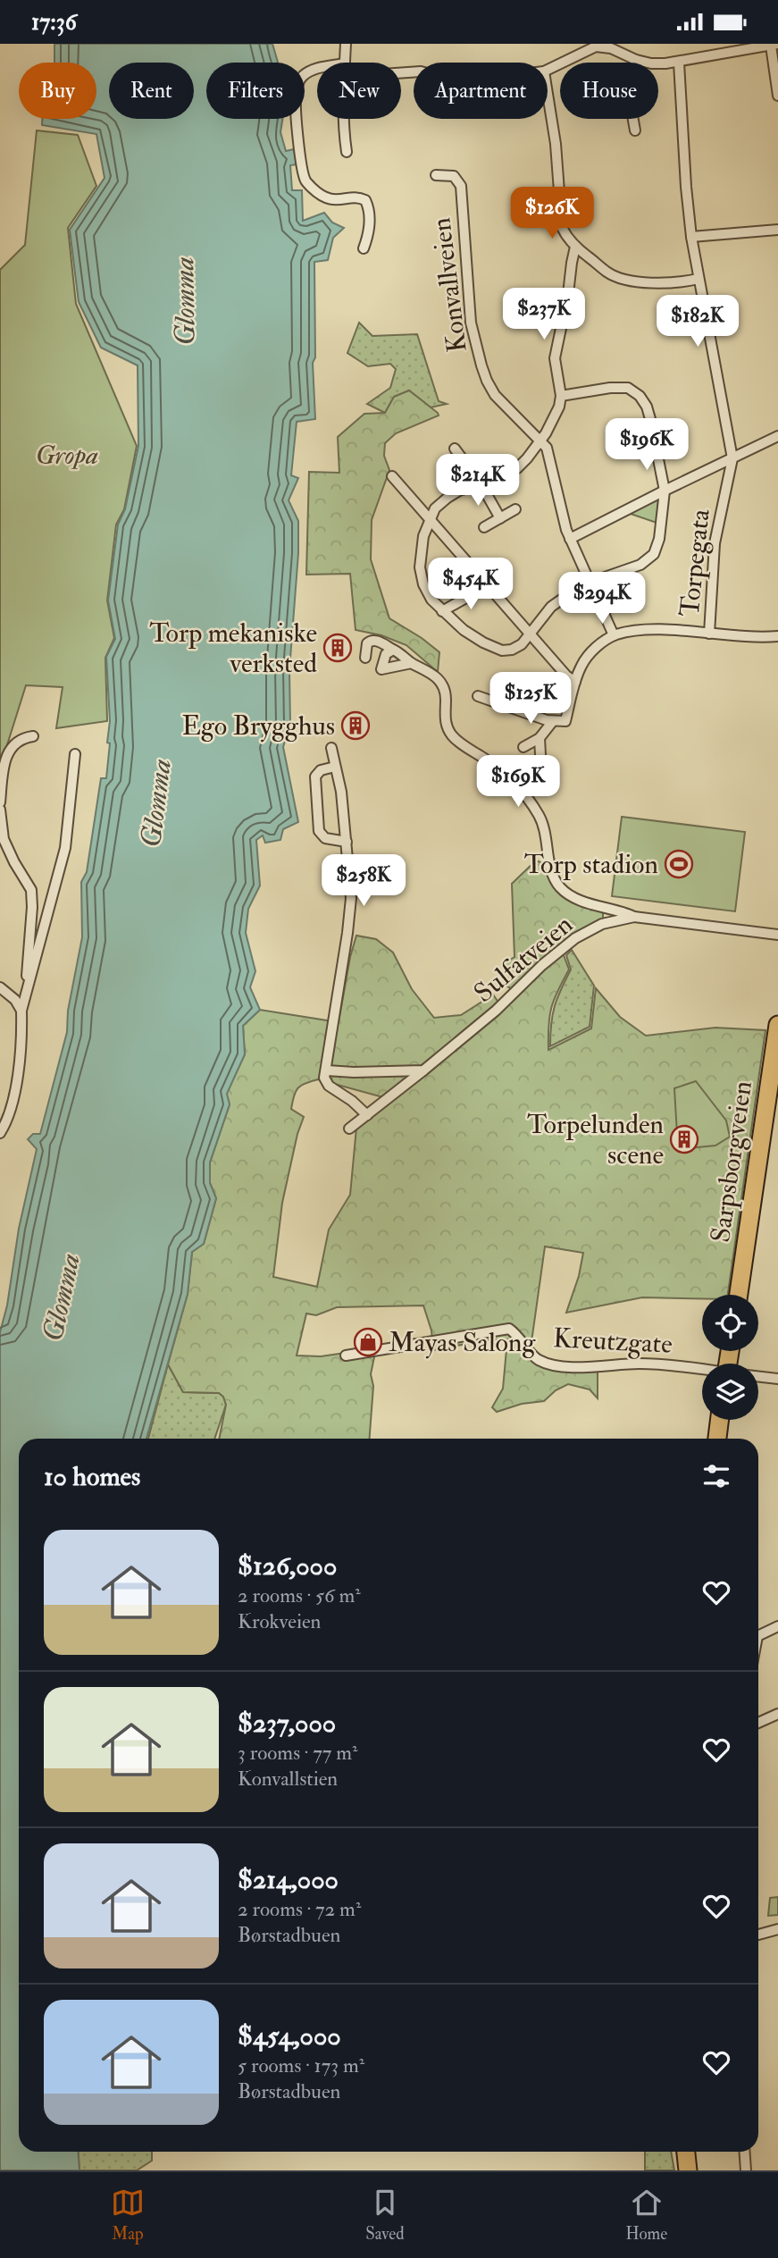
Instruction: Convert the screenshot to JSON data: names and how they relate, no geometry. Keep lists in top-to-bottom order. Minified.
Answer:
{"streets":{"highway":["Sarpsborgveien"],"street":["Konvallveien","Torpegata","Sulfatveien","Kreutzgate"]},"water":["Glomma"],"parks":["Gropa"],"places":{"building":["Torp mekaniske verksted","Ego Brygghus","Torpelunden scene"],"sports":["Torp stadion"],"shop":["Mayas Salong"]},"page":{"status":"17:36","chip":["Buy","Rent","Filters","New","Apartment","House"],"price":["$126K","$237K","$182K","$196K","$214K","$454K","$294K","$125K","$169K","$258K"],"heading":"10 homes","list":[{"name":"$126,000","note":"2 rooms · 56 m² · Krokveien"},{"name":"$237,000","note":"3 rooms · 77 m² · Konvallstien"},{"name":"$214,000","note":"2 rooms · 72 m² · Børstadbuen"},{"name":"$454,000","note":"5 rooms · 173 m² · Børstadbuen"}],"tabs":["Map","Saved","Home"]}}
